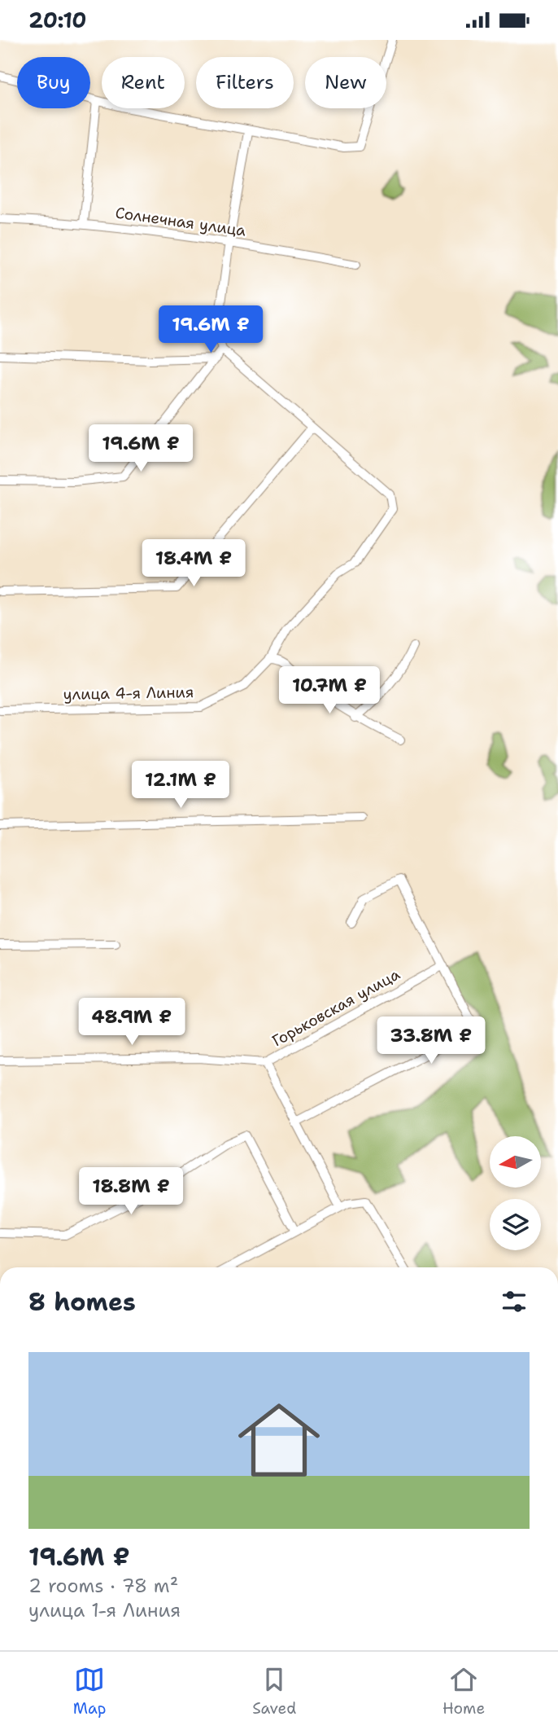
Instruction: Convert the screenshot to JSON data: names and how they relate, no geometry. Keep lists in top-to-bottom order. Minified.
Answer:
{"streets":{"street":["Солнечная улица","улица 4-я Линия","Горьковская улица"]},"north":"left","page":{"status":"20:10","chip":["Buy","Rent","Filters","New"],"price":["19.6M ₽","19.6M ₽","18.4M ₽","10.7M ₽","12.1M ₽","48.9M ₽","33.8M ₽","18.8M ₽"],"heading":"8 homes","list":[{"name":"19.6M ₽","note":"2 rooms · 78 m² · улица 1-я Линия"}],"tabs":["Map","Saved","Home"]}}
